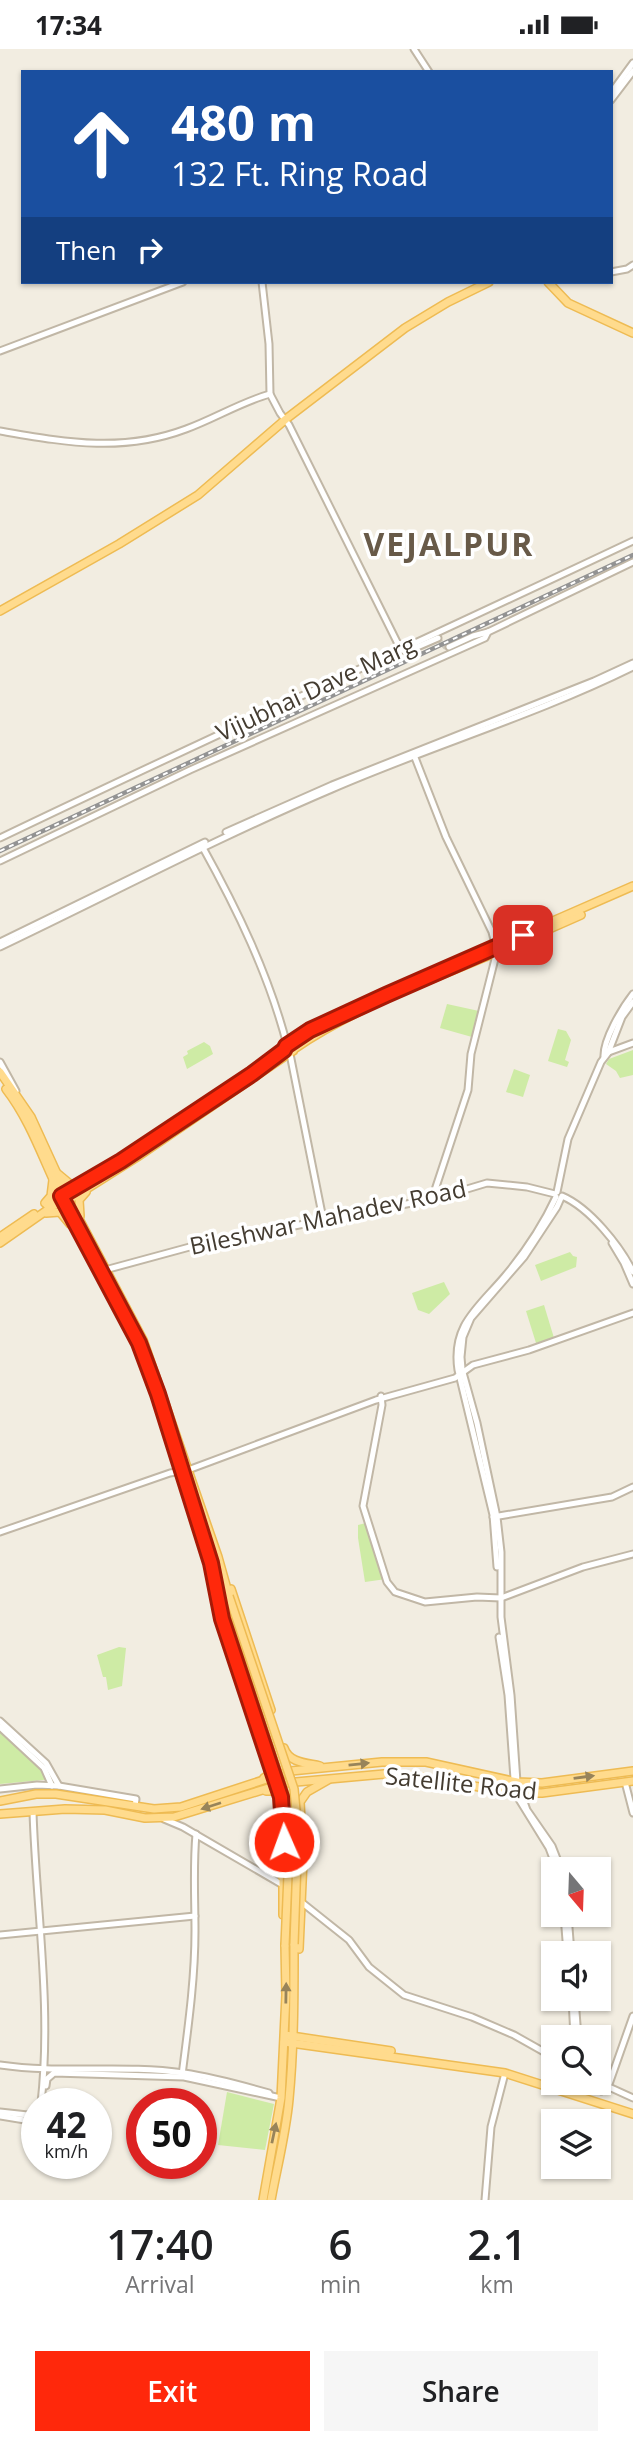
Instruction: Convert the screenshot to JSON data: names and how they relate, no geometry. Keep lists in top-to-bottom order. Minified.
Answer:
{"streets":{"main road":["Satellite Road"],"street":["Vijubhai Dave Marg","Bileshwar Mahadev Road"]},"districts":["VEJALPUR"],"north":"bottom","page":{"status":"17:34","turn":["480 m","132 Ft. Ring Road"],"then":"Then","speed":"42 km/h","limit":"50","eta":["17:40","Arrival","6","min","2.1","km"],"buttons":["Exit","Share"]}}
